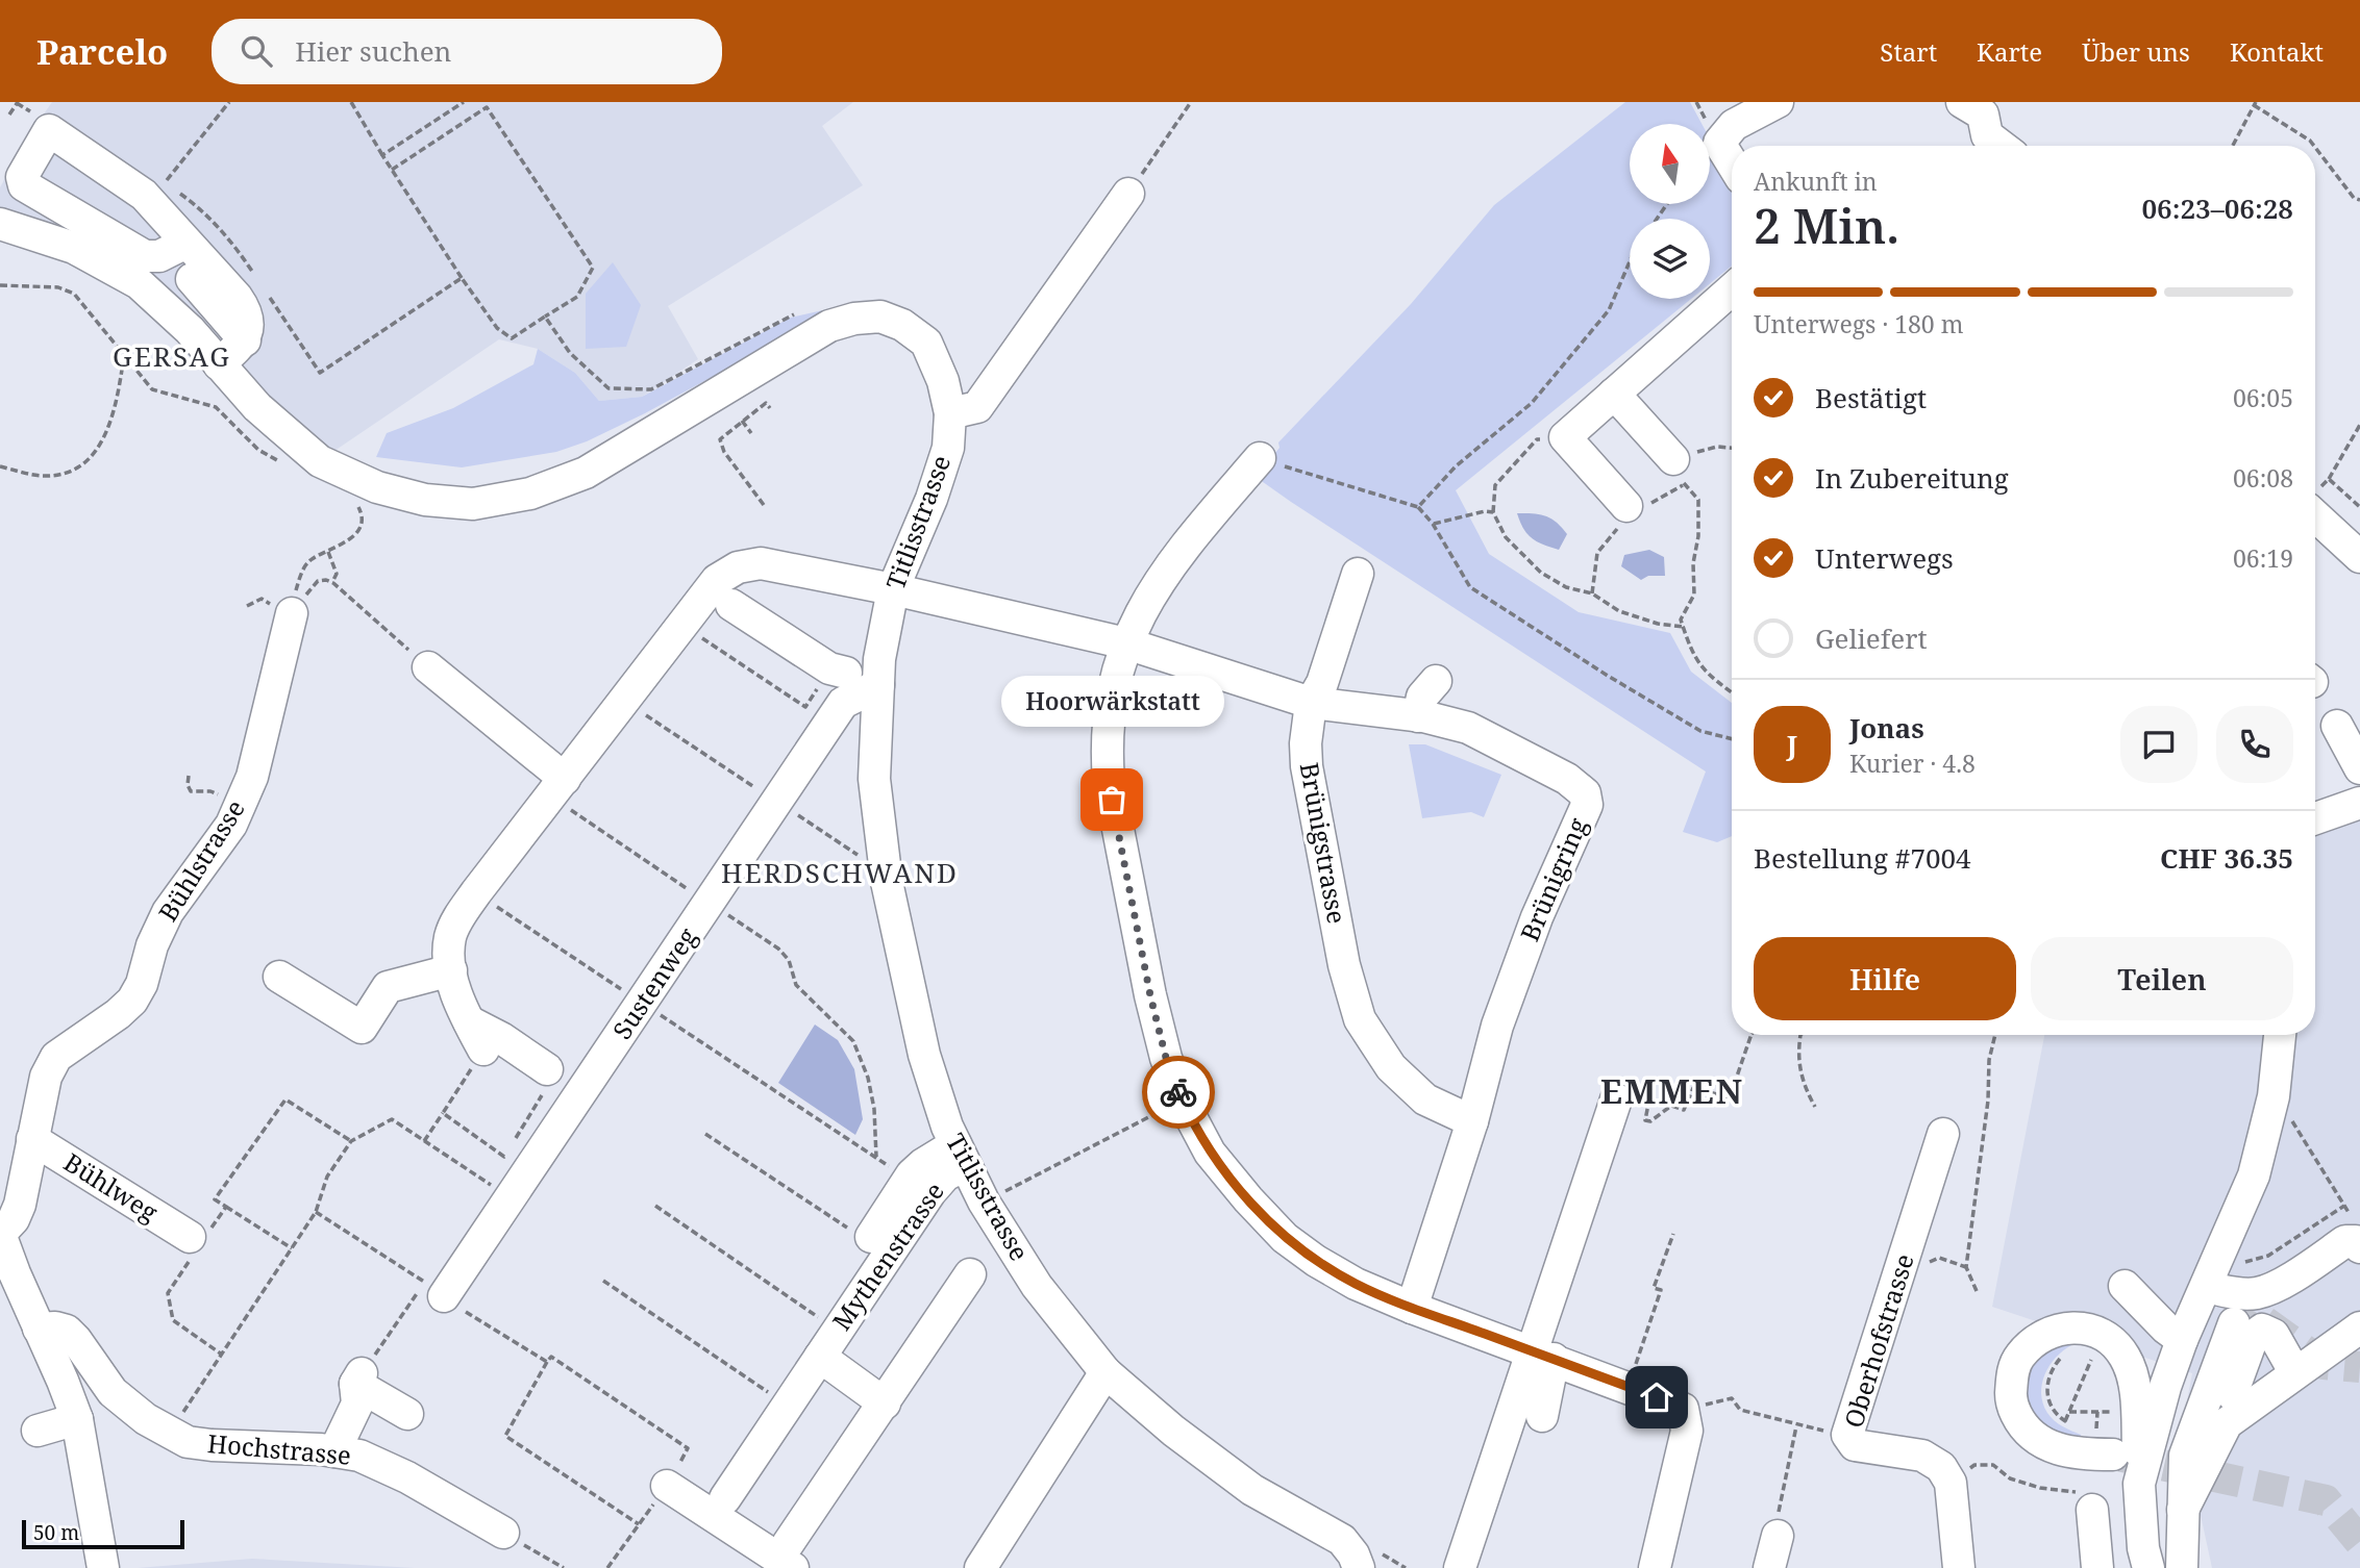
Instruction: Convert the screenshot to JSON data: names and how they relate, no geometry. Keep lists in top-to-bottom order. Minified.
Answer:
{"streets":{"street":["Titlisstrasse","Brünigstrasse","Bühlstrasse","Brünigring","Sustenweg","Bühlweg","Mythenstrasse","Oberhofstrasse","Hochstrasse"]},"crossings":[["Titlisstrasse","Sustenweg"],["Titlisstrasse","Mythenstrasse"],["Brünigstrasse","Brünigring"],["Bühlstrasse","Bühlweg"]],"districts":["GERSAG","HERDSCHWAND","EMMEN"],"places":["Hoorwärkstatt"],"scale_bar":"50 m","north":"top","page":{"header":"Parcelo","search":"Hier suchen","nav":["Start","Karte","Über uns","Kontakt"],"heading":["2 Min.","Ankunft in","06:23–06:28"],"panel":["Jonas","Kurier · 4.8","Bestellung #7004","CHF 36.35"],"bar":"Unterwegs · 180 m","list":[["Bestätigt","06:05"],["In Zubereitung","06:08"],["Unterwegs","06:19"],"Geliefert"],"bubble":"Hoorwärkstatt","round":"J","buttons":["Hilfe","Teilen"],"scale":"50 m"}}
